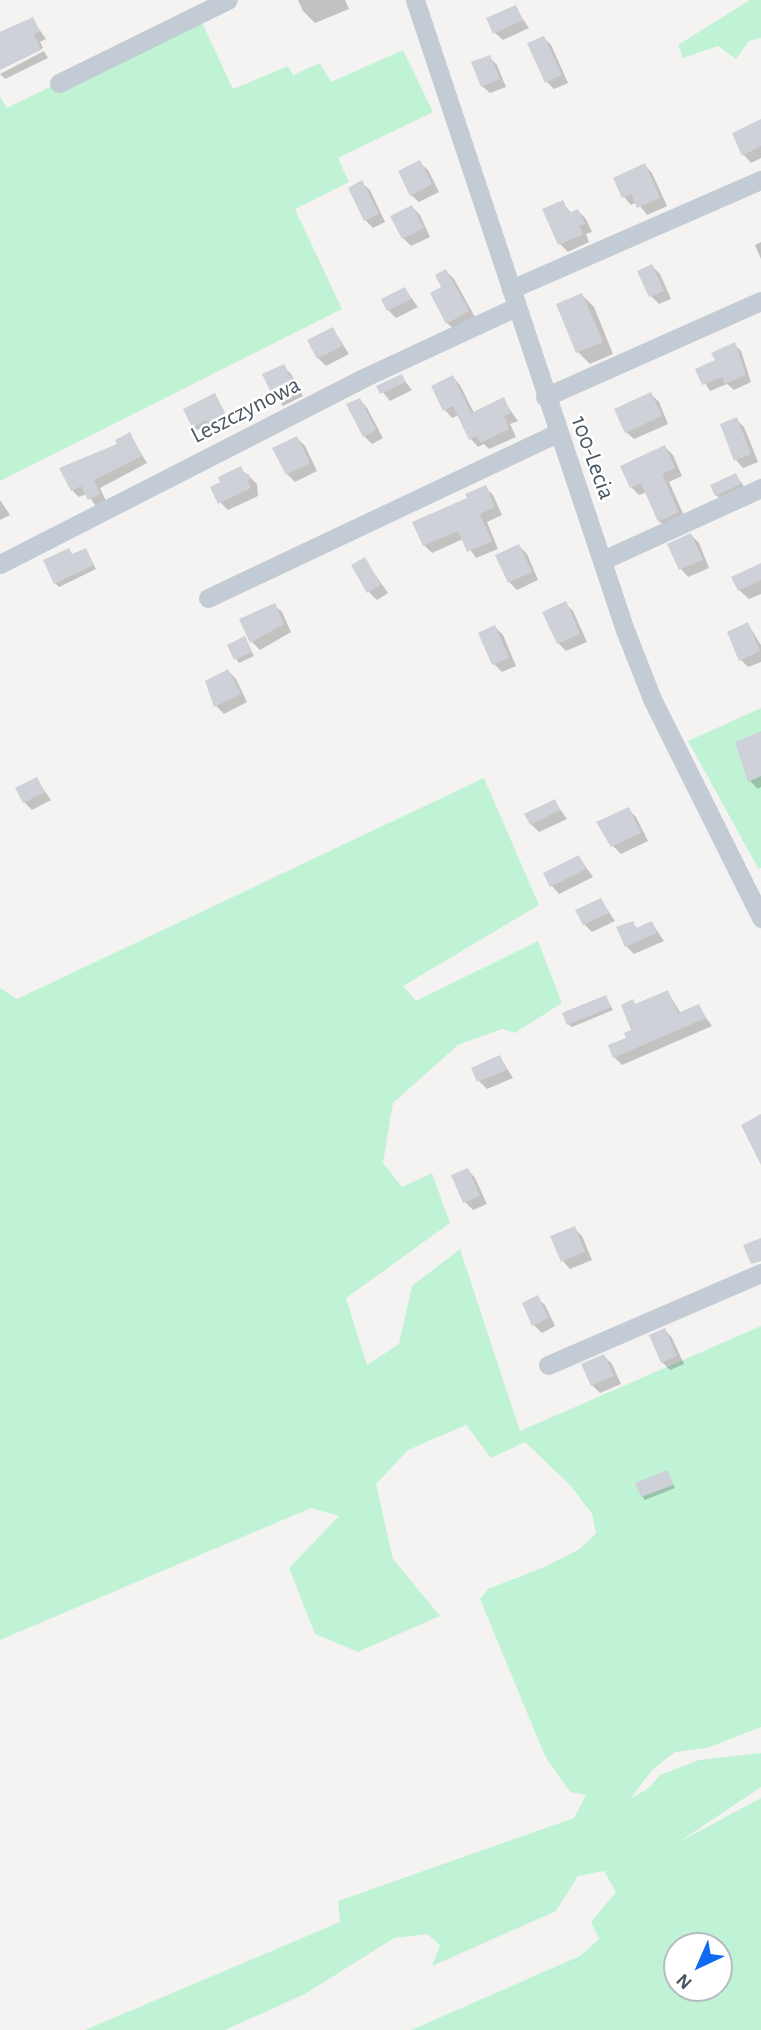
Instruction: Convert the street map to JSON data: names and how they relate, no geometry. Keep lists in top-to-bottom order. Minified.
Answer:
{"streets":{"street":["Leszczynowa","100-Lecia"]},"crossings":[["Leszczynowa","100-Lecia"]],"north":"bottom left"}
